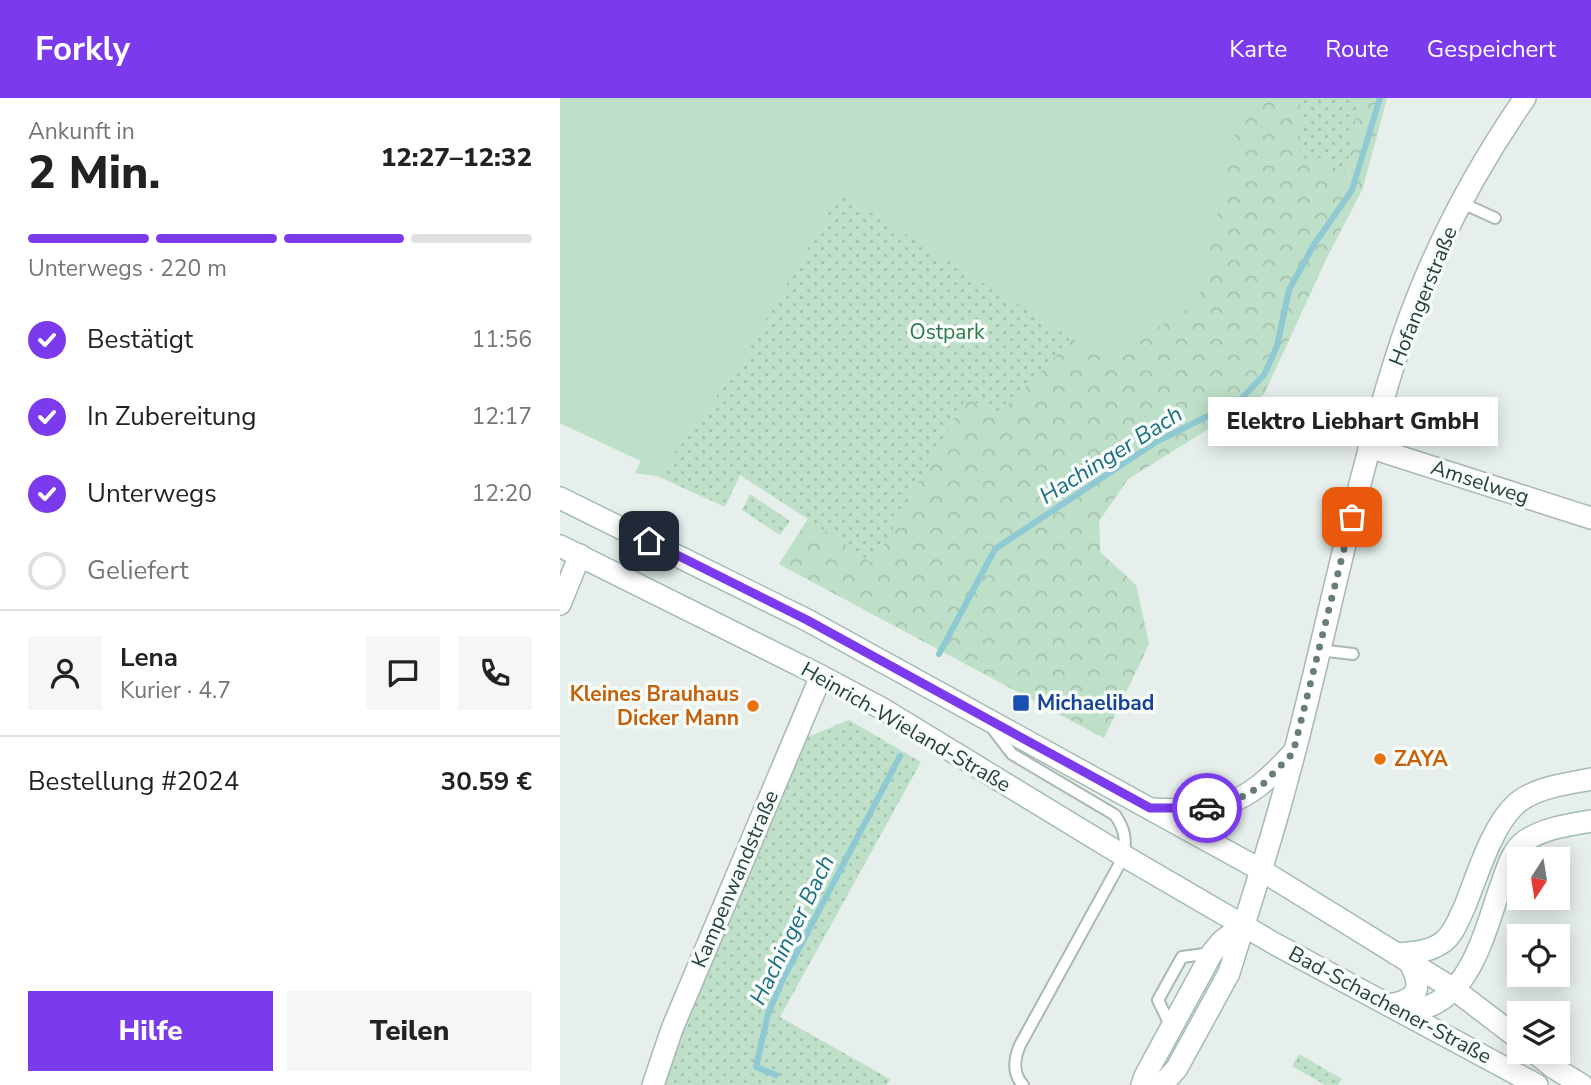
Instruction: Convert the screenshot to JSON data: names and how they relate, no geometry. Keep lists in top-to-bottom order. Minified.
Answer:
{"streets":{"street":["Hofangerstraße","Amselweg","Heinrich-Wieland-Straße","Kampenwandstraße","Bad-Schachener-Straße"]},"crossings":[["Hofangerstraße","Amselweg"],["Hofangerstraße","Heinrich-Wieland-Straße"],["Hofangerstraße","Bad-Schachener-Straße"],["Heinrich-Wieland-Straße","Kampenwandstraße"],["Heinrich-Wieland-Straße","Bad-Schachener-Straße"]],"water":["Hachinger Bach"],"parks":["Ostpark"],"places":{"other":["Elektro Liebhart GmbH","Kleines Brauhaus Dicker Mann","ZAYA"],"transit":["Michaelibad"]},"north":"bottom","page":{"header":"Forkly","nav":["Karte","Route","Gespeichert"],"heading":["2 Min.","Ankunft in","12:27–12:32"],"panel":["Lena","Kurier · 4.7","Bestellung #2024","30.59 €"],"bar":"Unterwegs · 220 m","list":[["Bestätigt","11:56"],["In Zubereitung","12:17"],["Unterwegs","12:20"],"Geliefert"],"bubble":"Elektro Liebhart GmbH","buttons":["Hilfe","Teilen"]}}
